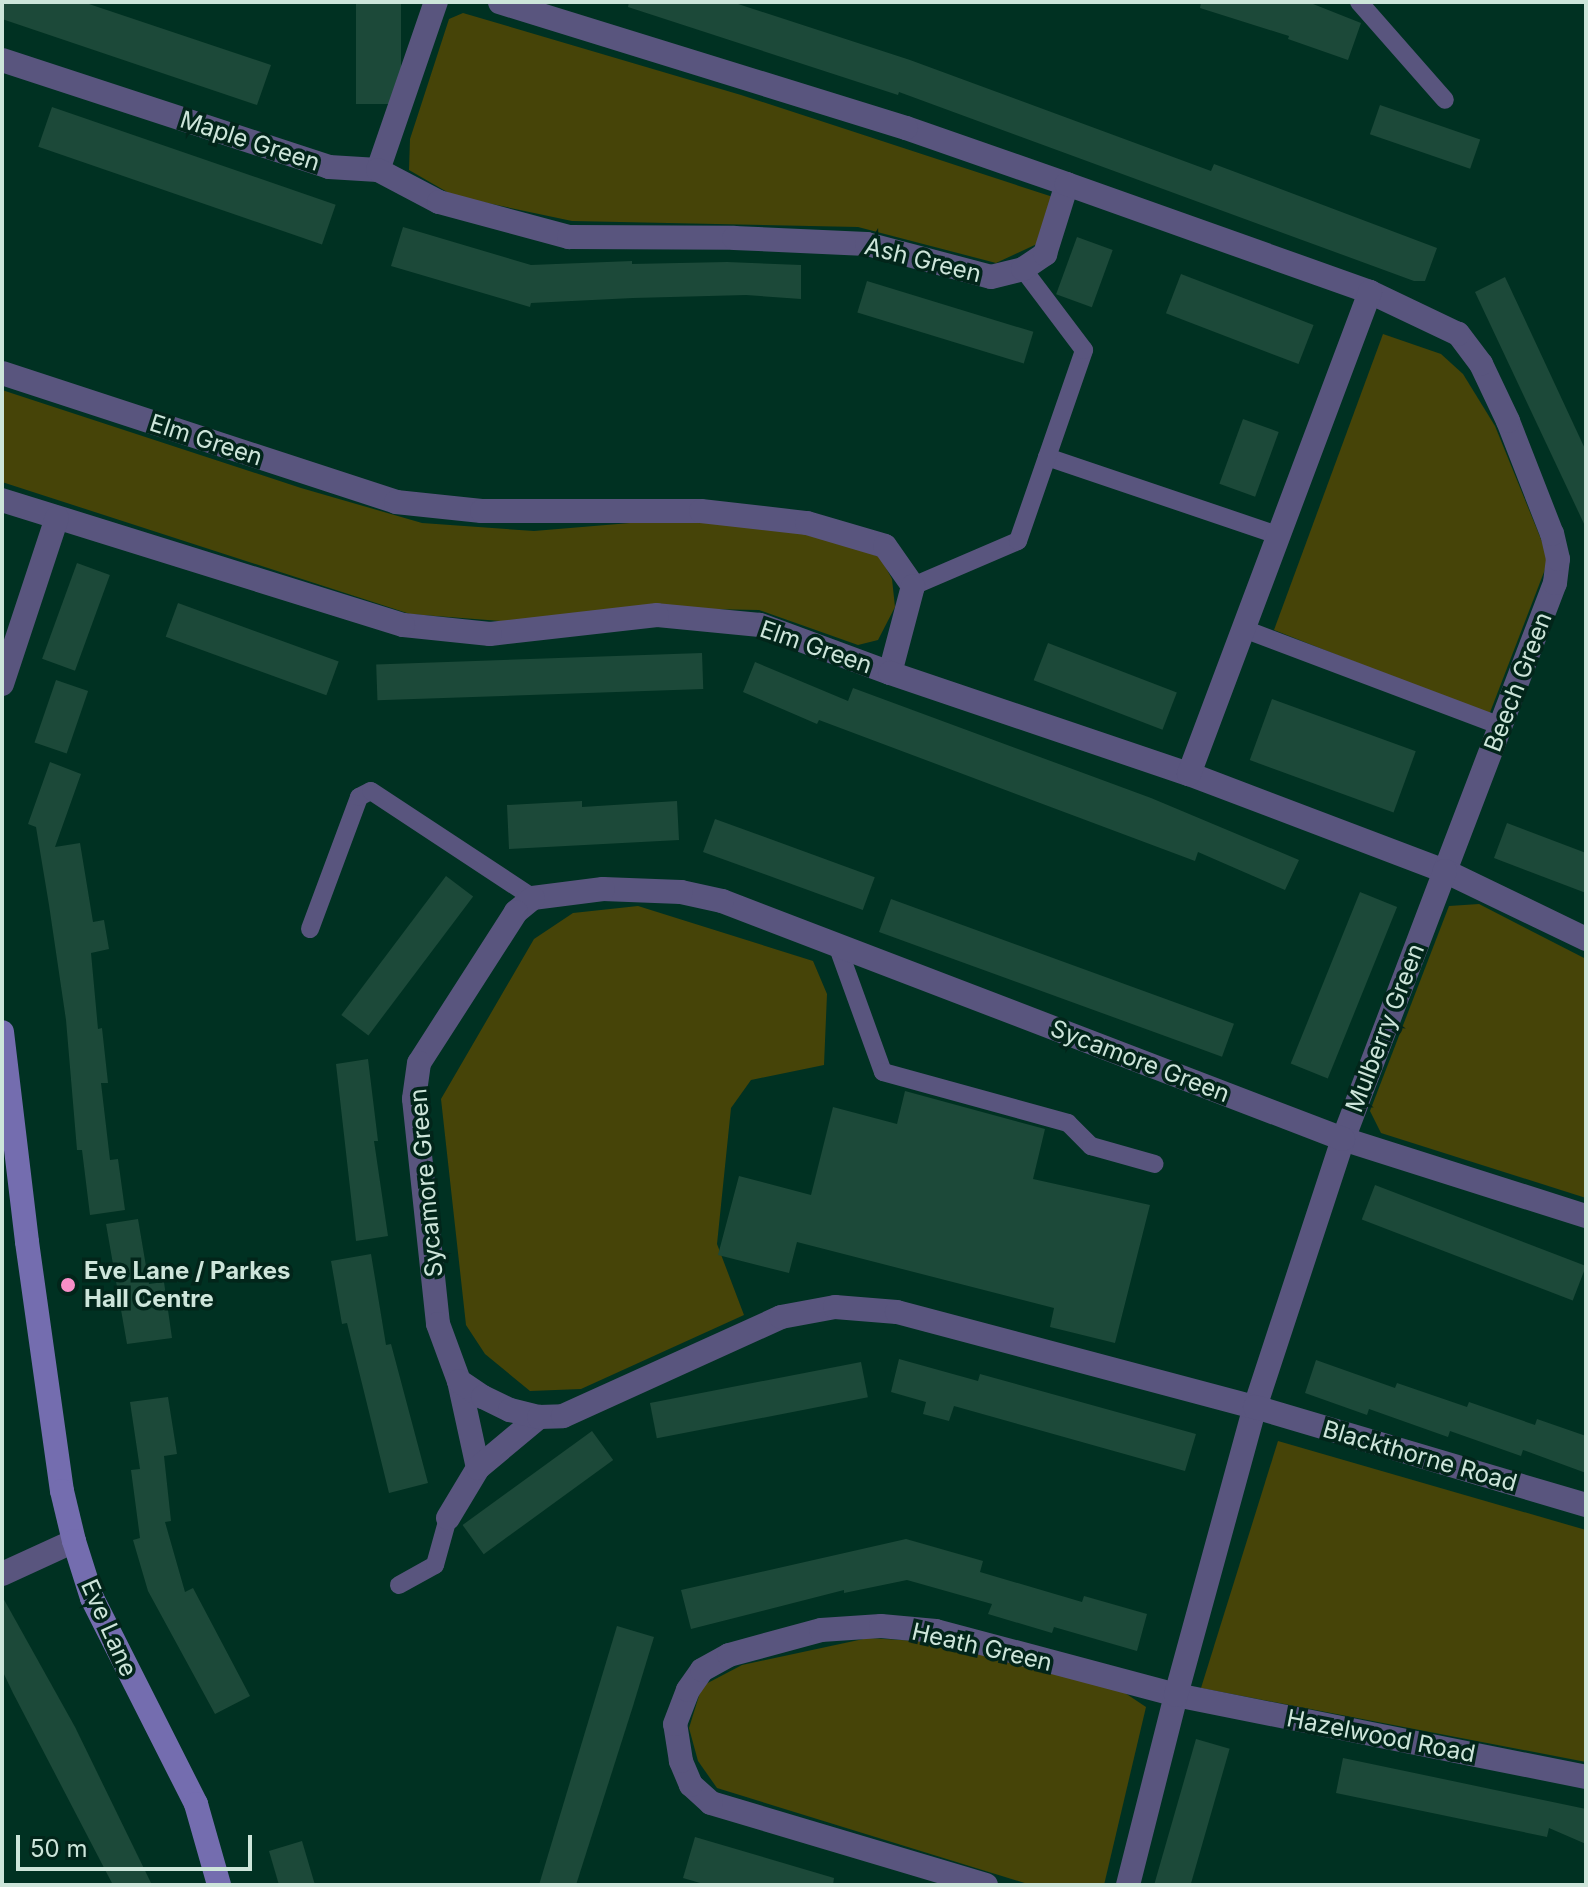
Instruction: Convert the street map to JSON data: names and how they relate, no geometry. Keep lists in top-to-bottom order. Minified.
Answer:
{"streets":{"street":["Maple Green","Ash Green","Elm Green","Beech Green","Mulberry Green","Sycamore Green","Blackthorne Road","Eve Lane","Heath Green","Hazelwood Road"]},"crossings":[["Maple Green","Ash Green"],["Beech Green","Mulberry Green"],["Mulberry Green","Sycamore Green"],["Heath Green","Hazelwood Road"]],"places":["Eve Lane / Parkes Hall Centre"],"scale_bar":"50 m"}
